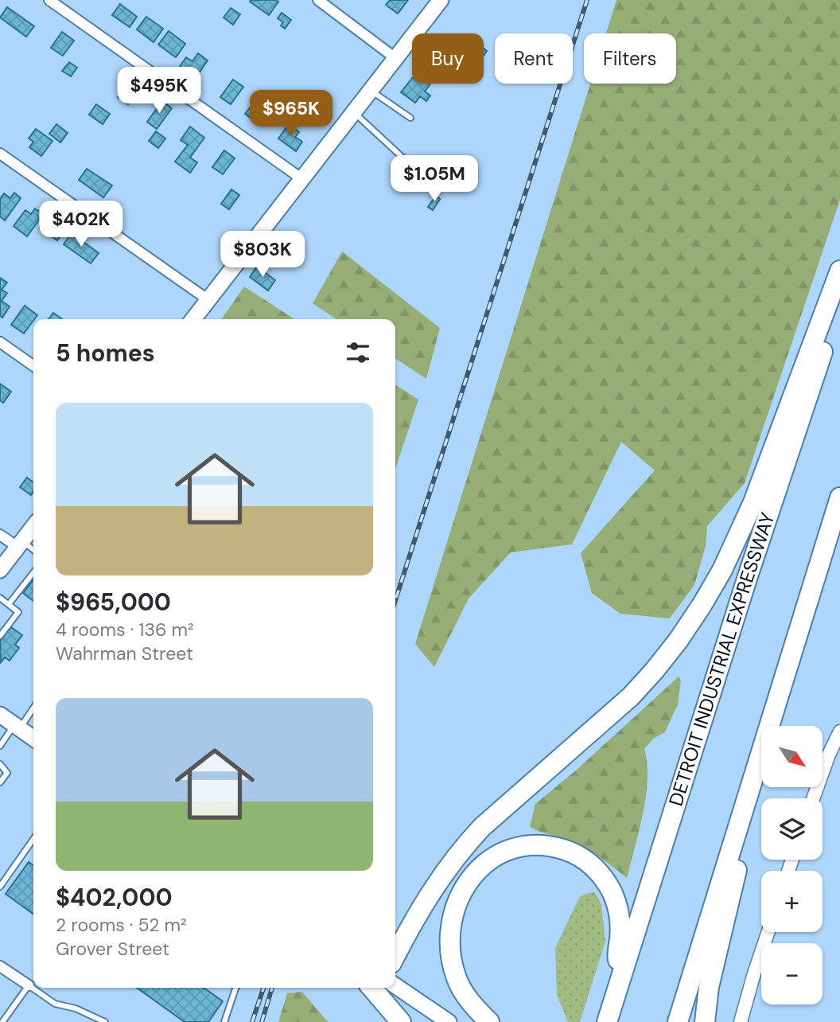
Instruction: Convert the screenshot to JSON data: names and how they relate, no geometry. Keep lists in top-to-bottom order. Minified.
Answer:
{"streets":{"highway":["DETROIT INDUSTRIAL EXPRESSWAY"]},"north":"bottom right","page":{"chip":["Buy","Rent","Filters"],"price":["$495K","$965K","$1.05M","$402K","$803K"],"heading":"5 homes","list":[{"name":"$965,000","note":"4 rooms · 136 m² · Wahrman Street"},{"name":"$402,000","note":"2 rooms · 52 m² · Grover Street"}],"map_buttons":["+","−"]}}
